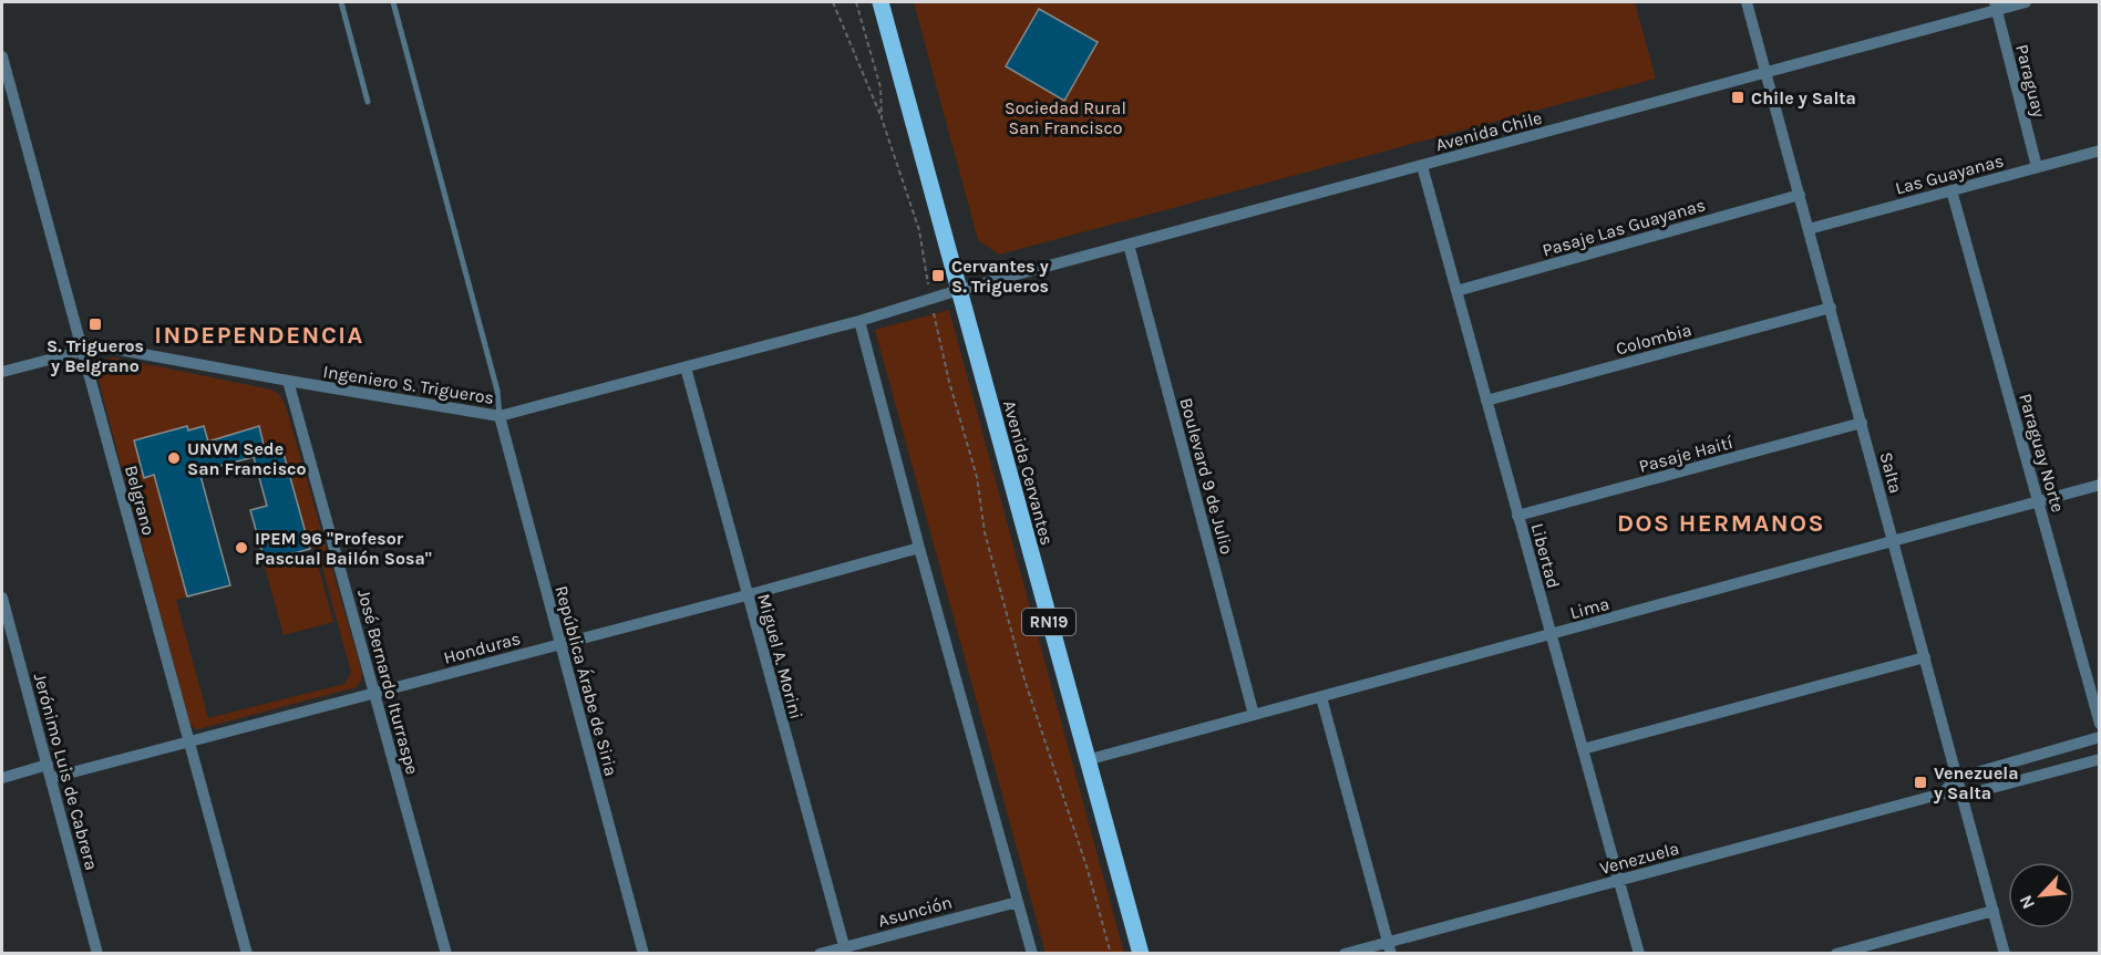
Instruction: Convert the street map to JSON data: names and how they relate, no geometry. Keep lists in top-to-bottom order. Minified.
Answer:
{"streets":{"main road":["Avenida Cervantes","RN19"],"street":["Paraguay","Avenida Chile","Las Guayanas","Pasaje Las Guayanas","Colombia","Ingeniero S. Trigueros","Paraguay Norte","Pasaje Haití","Salta","Boulevard 9 de Julio","Belgrano","Libertad","Lima","Honduras","Miguel A. Morini","República Árabe de Siria","José Bernardo Iturraspe","Jerónimo Luis de Cabrera","Venezuela","Asunción"]},"crossings":[["Paraguay","Avenida Chile"],["Paraguay","Las Guayanas"],["Avenida Chile","Ingeniero S. Trigueros"],["Avenida Chile","Avenida Cervantes"],["Avenida Chile","Salta"],["Avenida Chile","Boulevard 9 de Julio"],["Avenida Chile","Libertad"],["Las Guayanas","Paraguay Norte"],["Las Guayanas","Salta"],["Pasaje Las Guayanas","Salta"],["Pasaje Las Guayanas","Libertad"],["Colombia","Salta"],["Colombia","Libertad"],["Ingeniero S. Trigueros","Avenida Cervantes"],["Ingeniero S. Trigueros","Belgrano"],["Ingeniero S. Trigueros","Miguel A. Morini"],["Ingeniero S. Trigueros","República Árabe de Siria"],["Ingeniero S. Trigueros","José Bernardo Iturraspe"],["Paraguay Norte","Lima"],["Pasaje Haití","Salta"],["Pasaje Haití","Libertad"],["Avenida Cervantes","Lima"],["Salta","Lima"],["Salta","Venezuela"],["Boulevard 9 de Julio","Lima"],["Belgrano","Honduras"],["Libertad","Lima"],["Libertad","Venezuela"],["Honduras","Miguel A. Morini"],["Honduras","República Árabe de Siria"],["Honduras","José Bernardo Iturraspe"],["Honduras","Jerónimo Luis de Cabrera"],["Miguel A. Morini","Asunción"]],"districts":["INDEPENDENCIA","DOS HERMANOS"],"parks":["Sociedad Rural San Francisco"],"places":{"transit":["Chile y Salta","Cervantes y S. Trigueros","S. Trigueros y Belgrano","Venezuela y Salta"],"other":["UNVM Sede San Francisco","IPEM 96 \"Profesor Pascual Bailón Sosa\""]},"north":"bottom left"}
